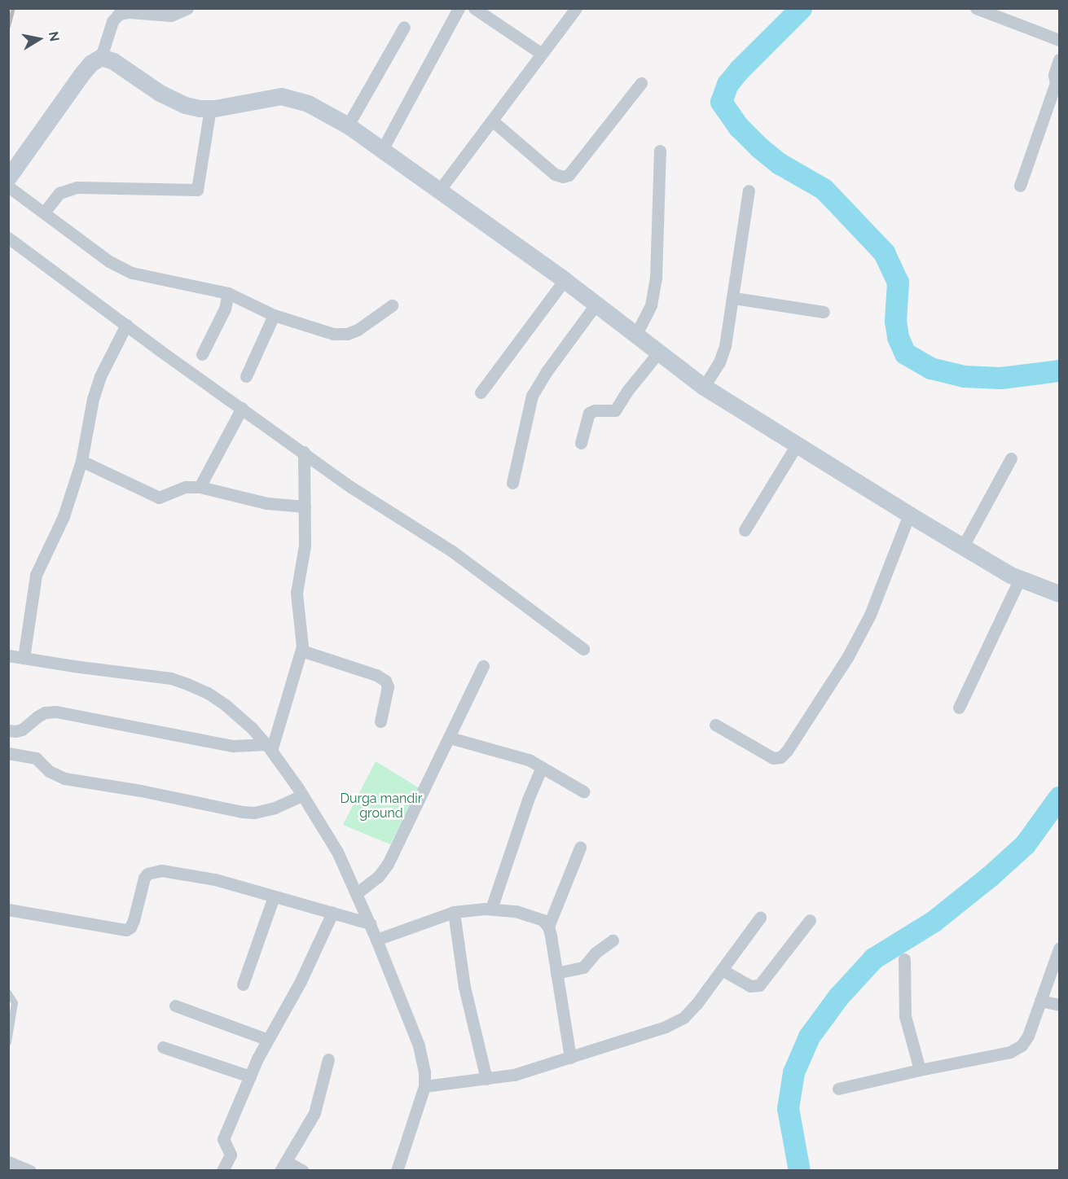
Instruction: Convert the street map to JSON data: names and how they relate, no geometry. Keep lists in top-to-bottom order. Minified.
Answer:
{"parks":["Durga mandir ground"],"north":"right"}
